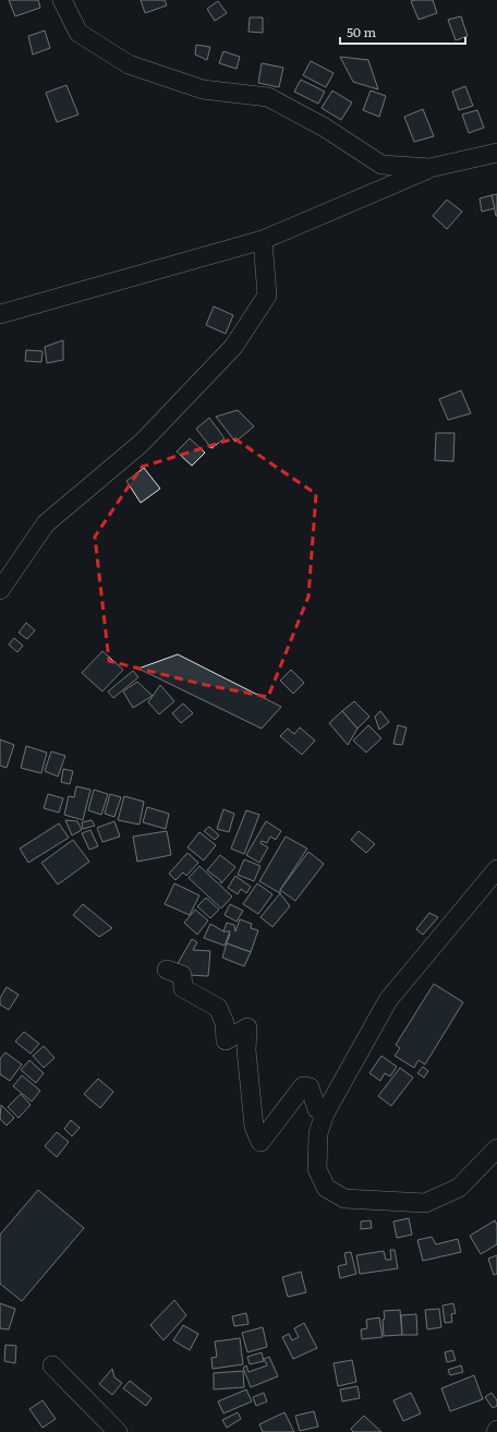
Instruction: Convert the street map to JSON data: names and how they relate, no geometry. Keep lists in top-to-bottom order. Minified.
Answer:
{"scale_bar":"50 m"}
